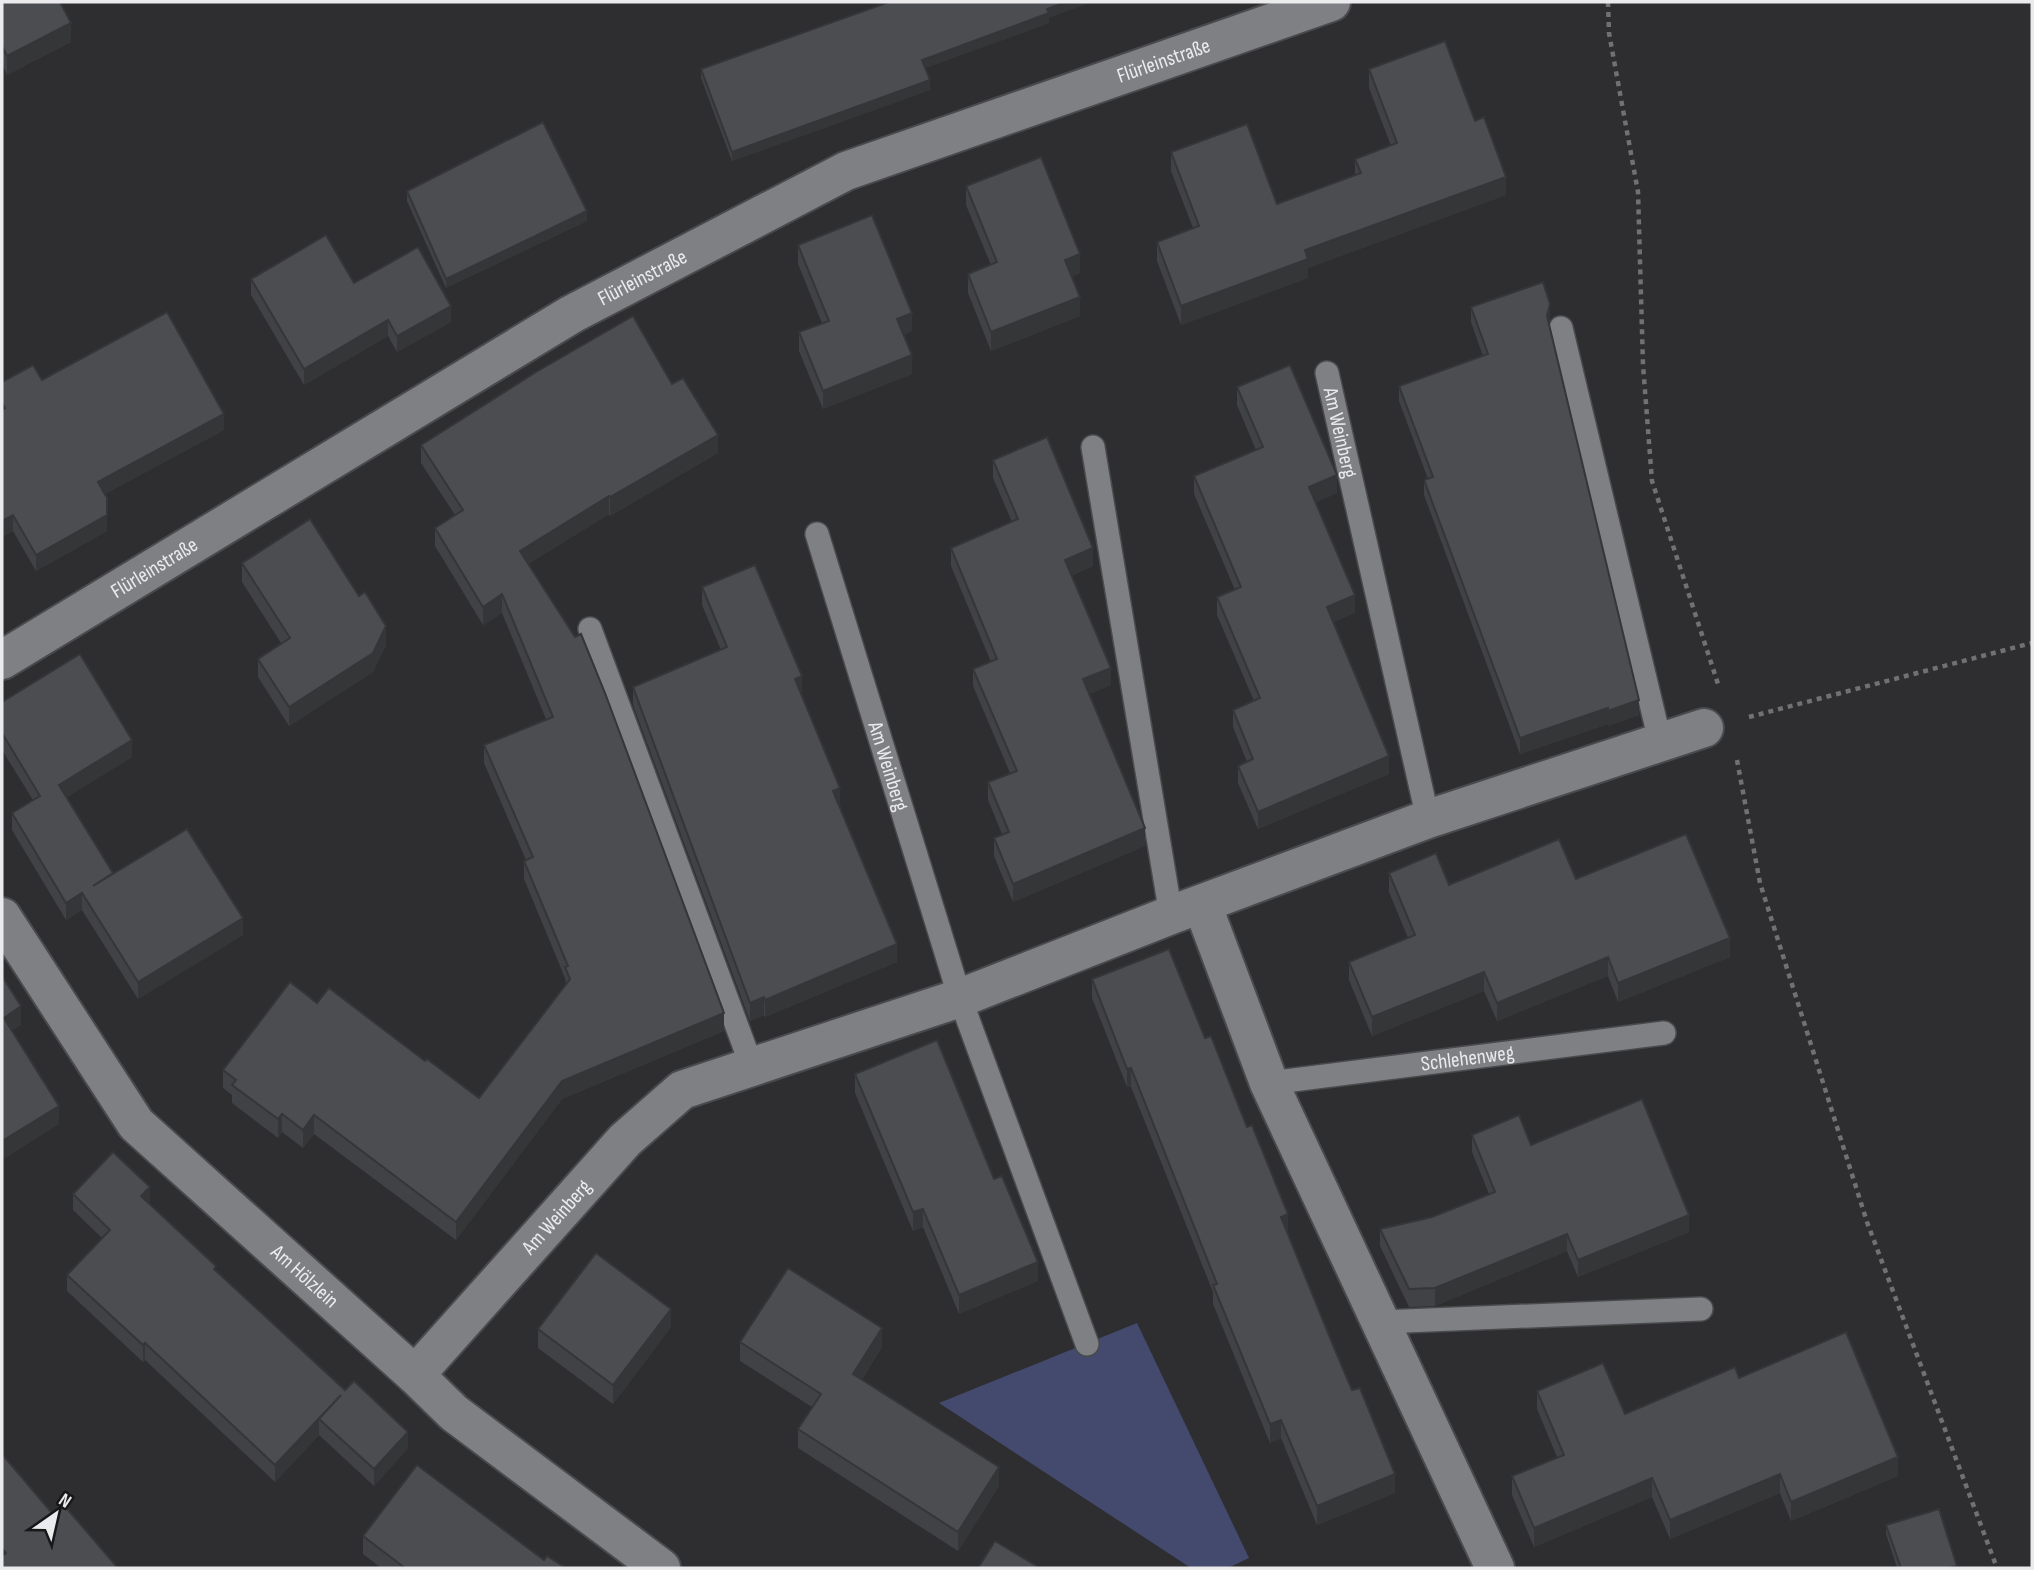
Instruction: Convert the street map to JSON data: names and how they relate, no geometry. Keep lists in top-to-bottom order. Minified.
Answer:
{"streets":{"street":["Flürleinstraße","Am Weinberg","Am Hölzlein"],"lane":["Schlehenweg"]},"crossings":[["Am Weinberg","Am Hölzlein"]],"north":"top right"}
